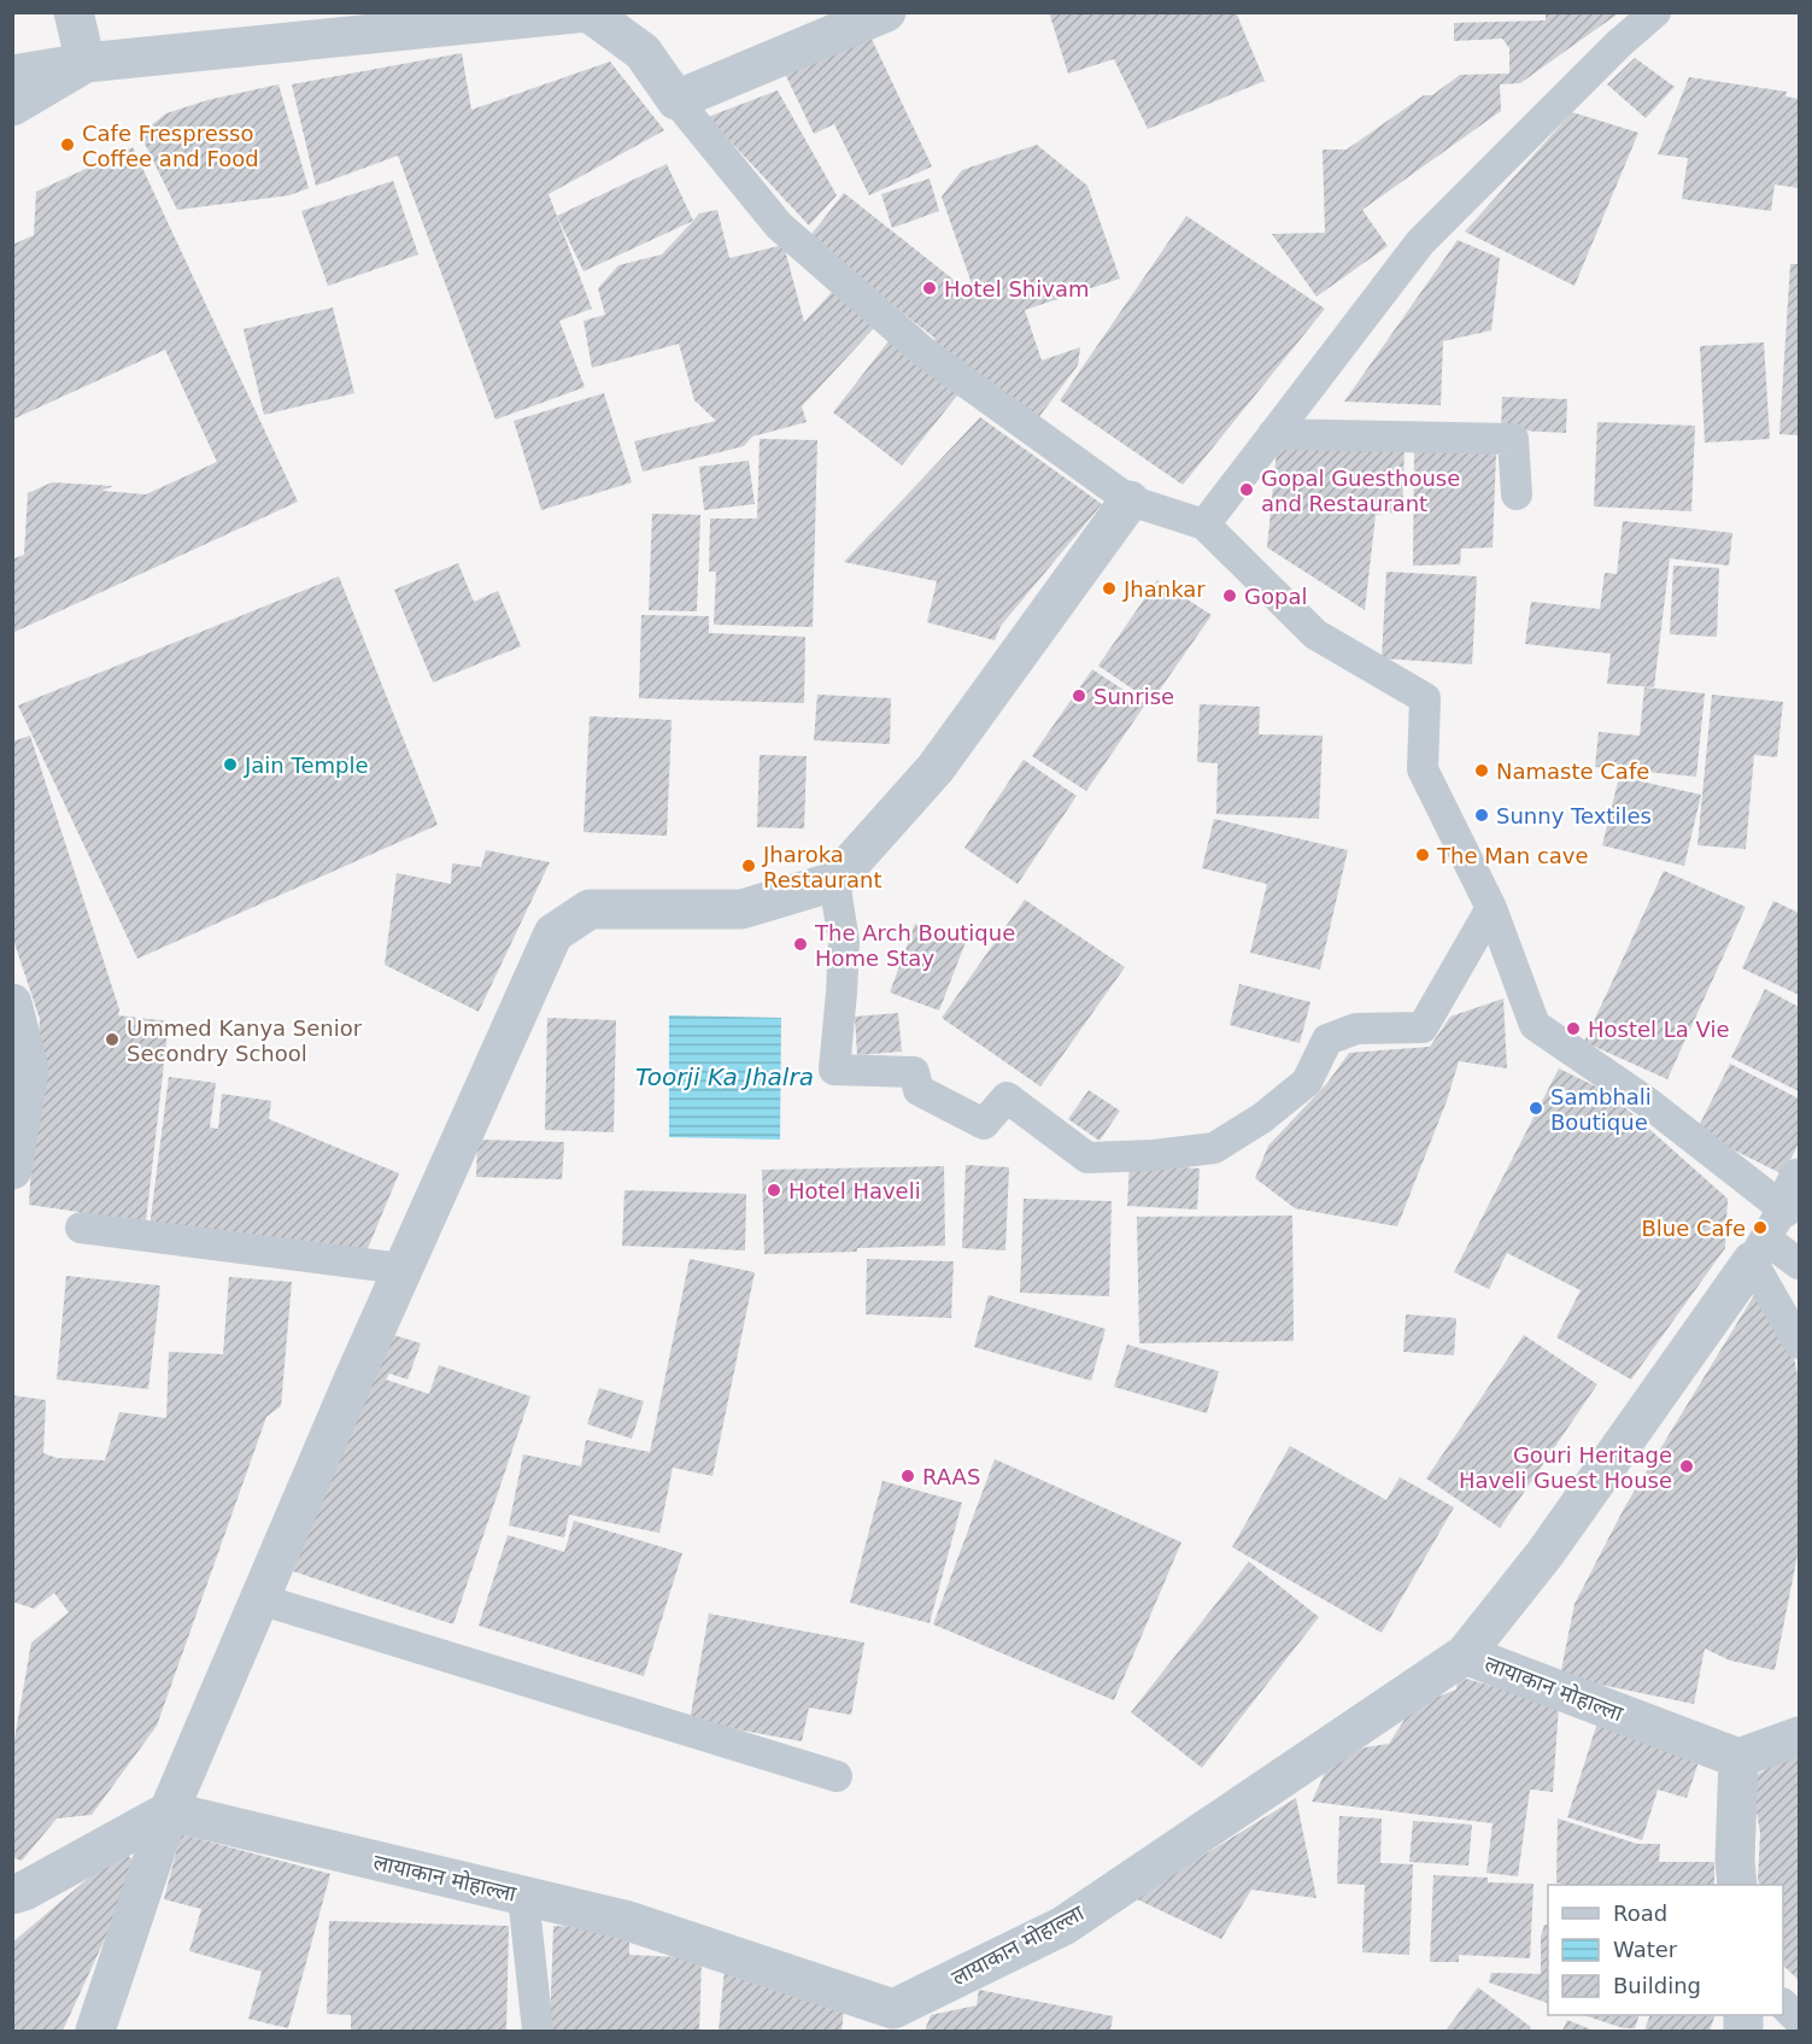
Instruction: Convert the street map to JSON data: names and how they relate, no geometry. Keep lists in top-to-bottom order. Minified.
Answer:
{"streets":{"street":["लायाकान मोहाल्ला"]},"water":["Toorji Ka Jhalra"],"places":["Cafe Frespresso Coffee and Food","Hotel Shivam","Gopal Guesthouse and Restaurant","Jhankar","Gopal","Sunrise","Jain Temple","Namaste Cafe","Sunny Textiles","The Man cave","Jharoka Restaurant","The Arch Boutique Home Stay","Hostel La Vie","Ummed Kanya Senior Secondry School","Sambhali Boutique","Hotel Haveli","Blue Cafe","Gouri Heritage Haveli Guest House","RAAS"],"legend":["Road","Water","Building"]}
